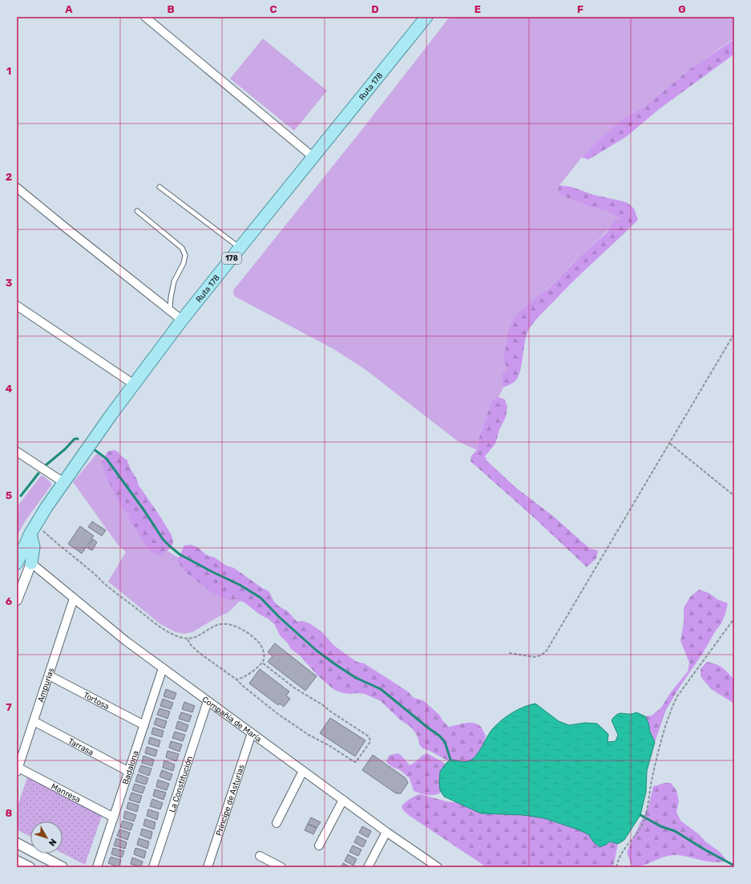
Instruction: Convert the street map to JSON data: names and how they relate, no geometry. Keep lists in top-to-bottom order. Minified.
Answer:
{"streets":{"main road":["Ruta 178","178"],"street":["Ampurias","Tortosa","Compañía de María","Tarrasa","Badalona","La Constitución","Manresa","Príncipe de Asturias"]},"crossings":[["Ruta 178","178"],["Ampurias","Tortosa"],["Ampurias","Compañía de María"],["Ampurias","Tarrasa"],["Ampurias","Manresa"],["Tortosa","Badalona"],["Compañía de María","Badalona"],["Compañía de María","La Constitución"],["Compañía de María","Príncipe de Asturias"],["Tarrasa","Badalona"],["Badalona","Manresa"]],"north":"bottom right","grid":{"columns":["A","B","C","D","E","F","G"],"rows":["1","2","3","4","5","6","7","8"]}}
